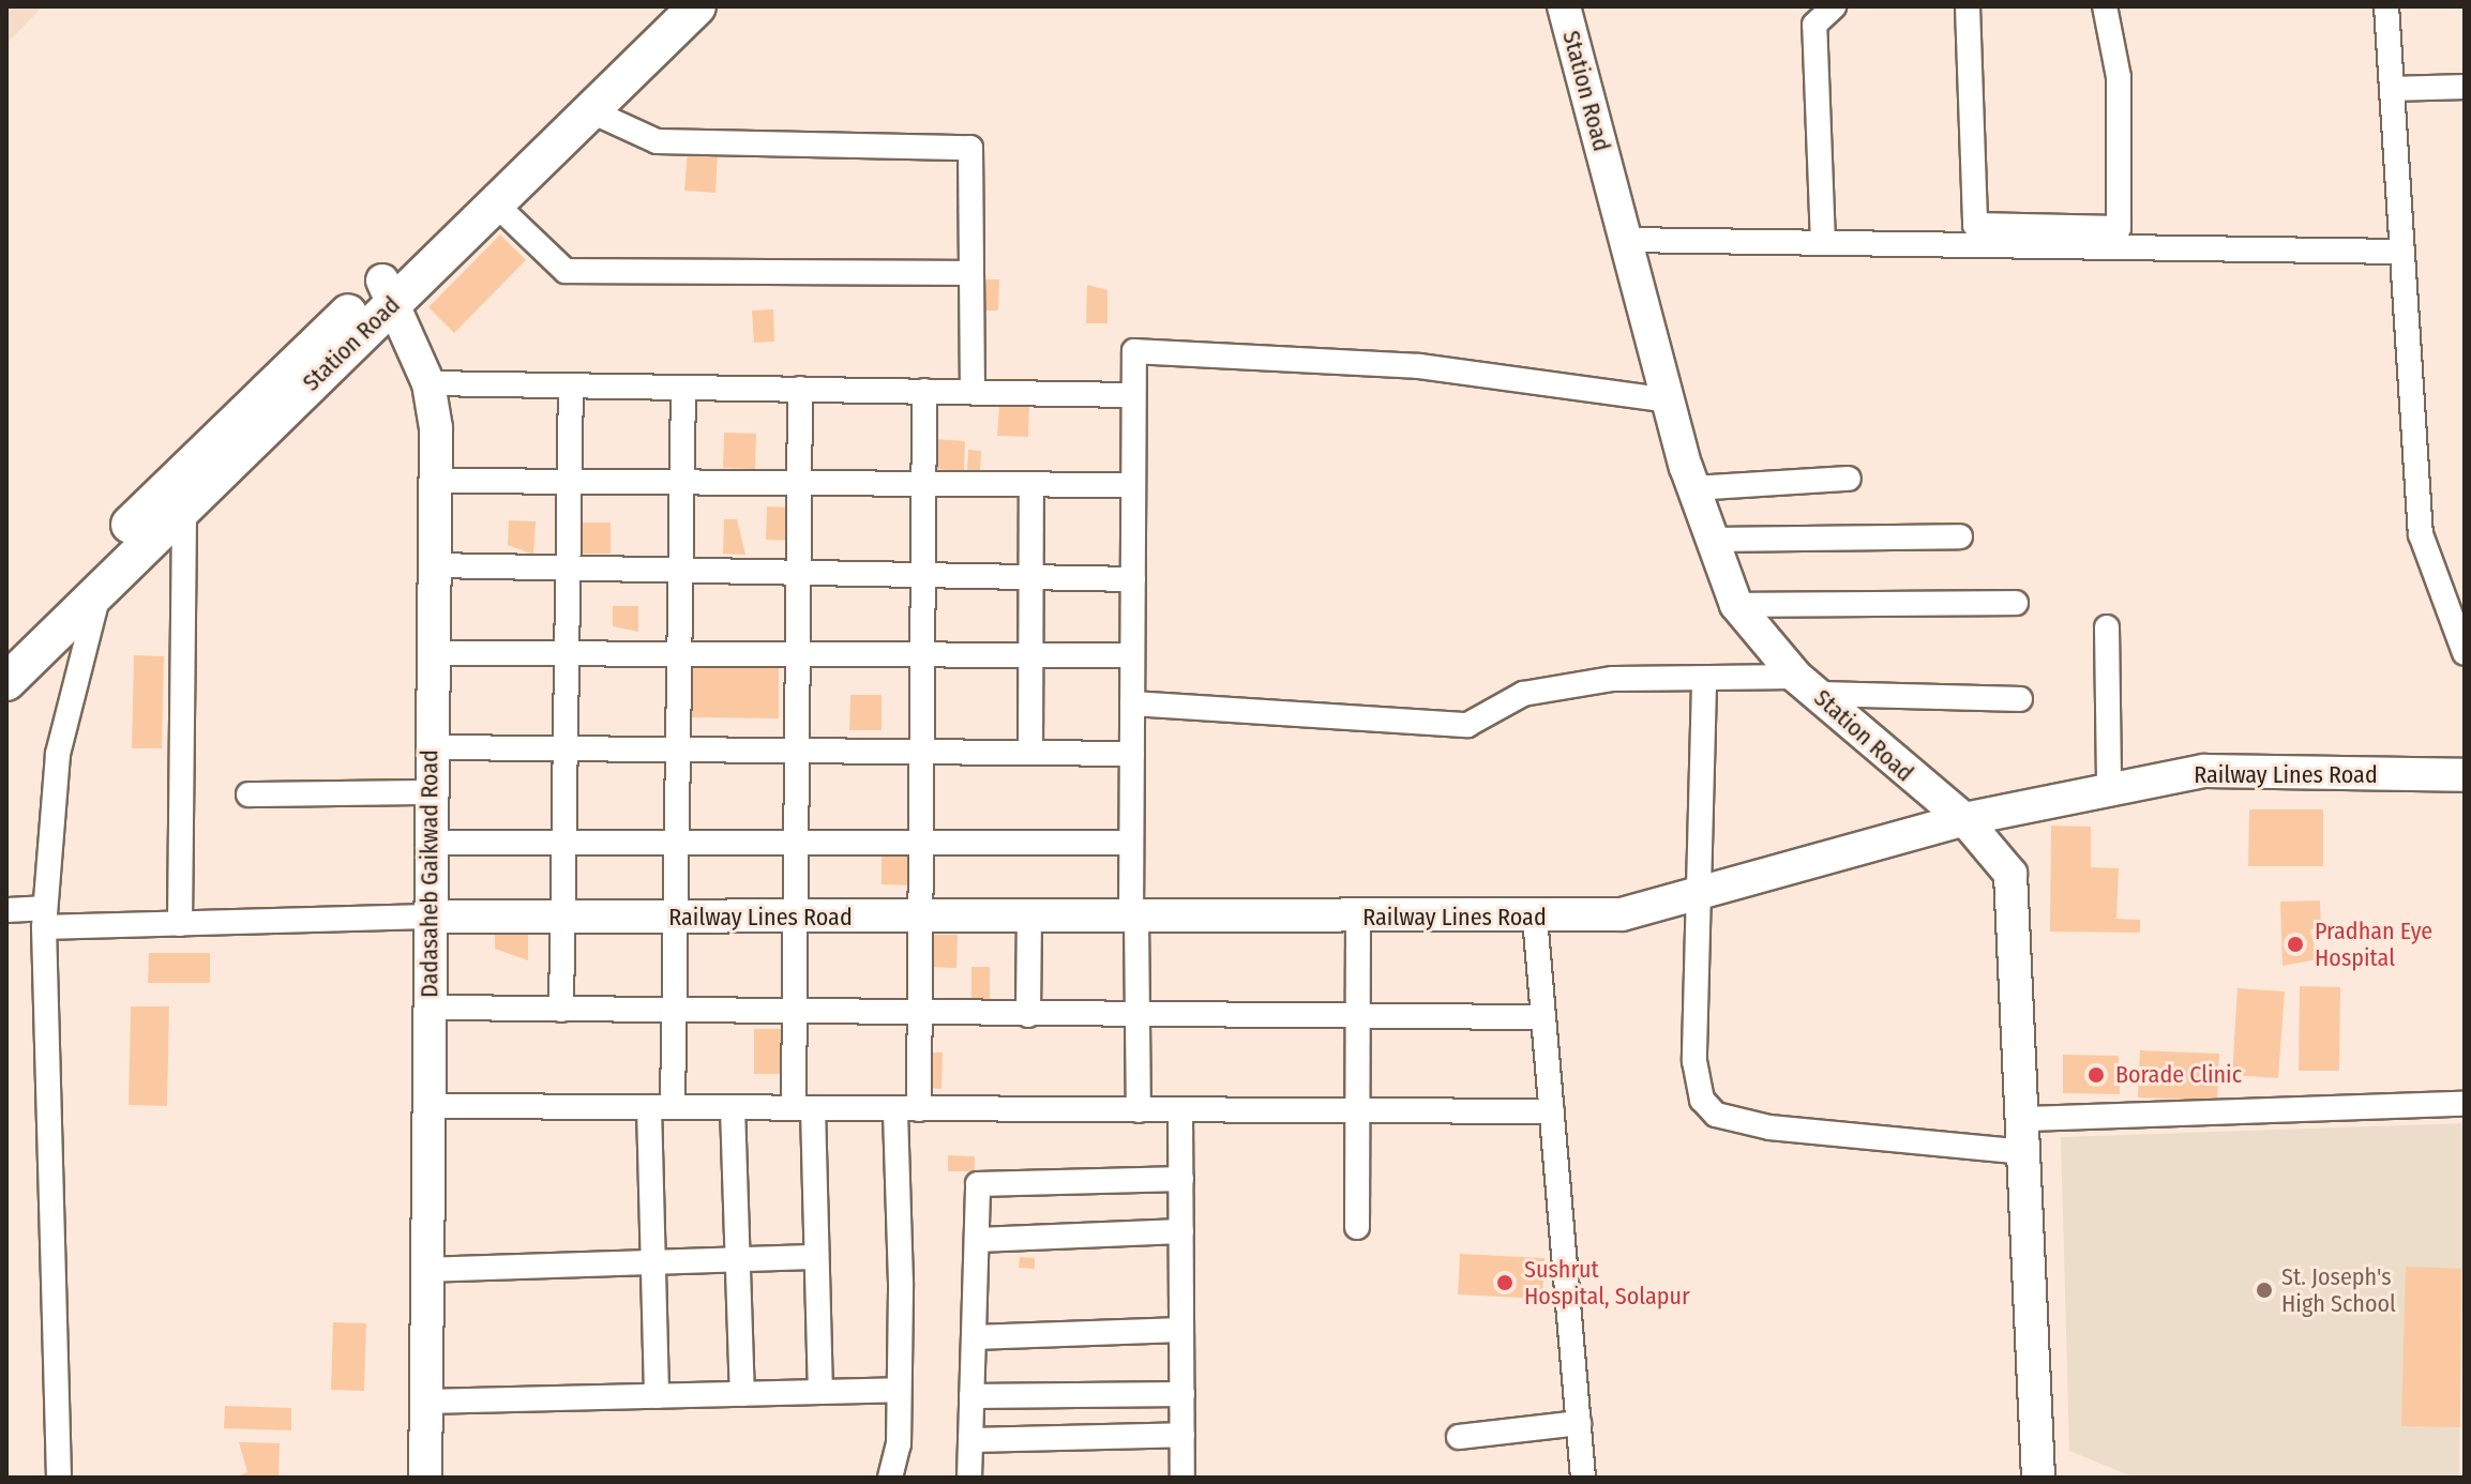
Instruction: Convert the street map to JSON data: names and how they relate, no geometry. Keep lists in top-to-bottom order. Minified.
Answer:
{"streets":{"main road":["Station Road"],"street":["Railway Lines Road","Dadasaheb Gaikwad Road"]},"crossings":[["Station Road","Railway Lines Road"],["Station Road","Dadasaheb Gaikwad Road"],["Railway Lines Road","Dadasaheb Gaikwad Road"]],"places":["Pradhan Eye Hospital","Borade Clinic","Sushrut Hospital, Solapur","St. Joseph's High School"]}
